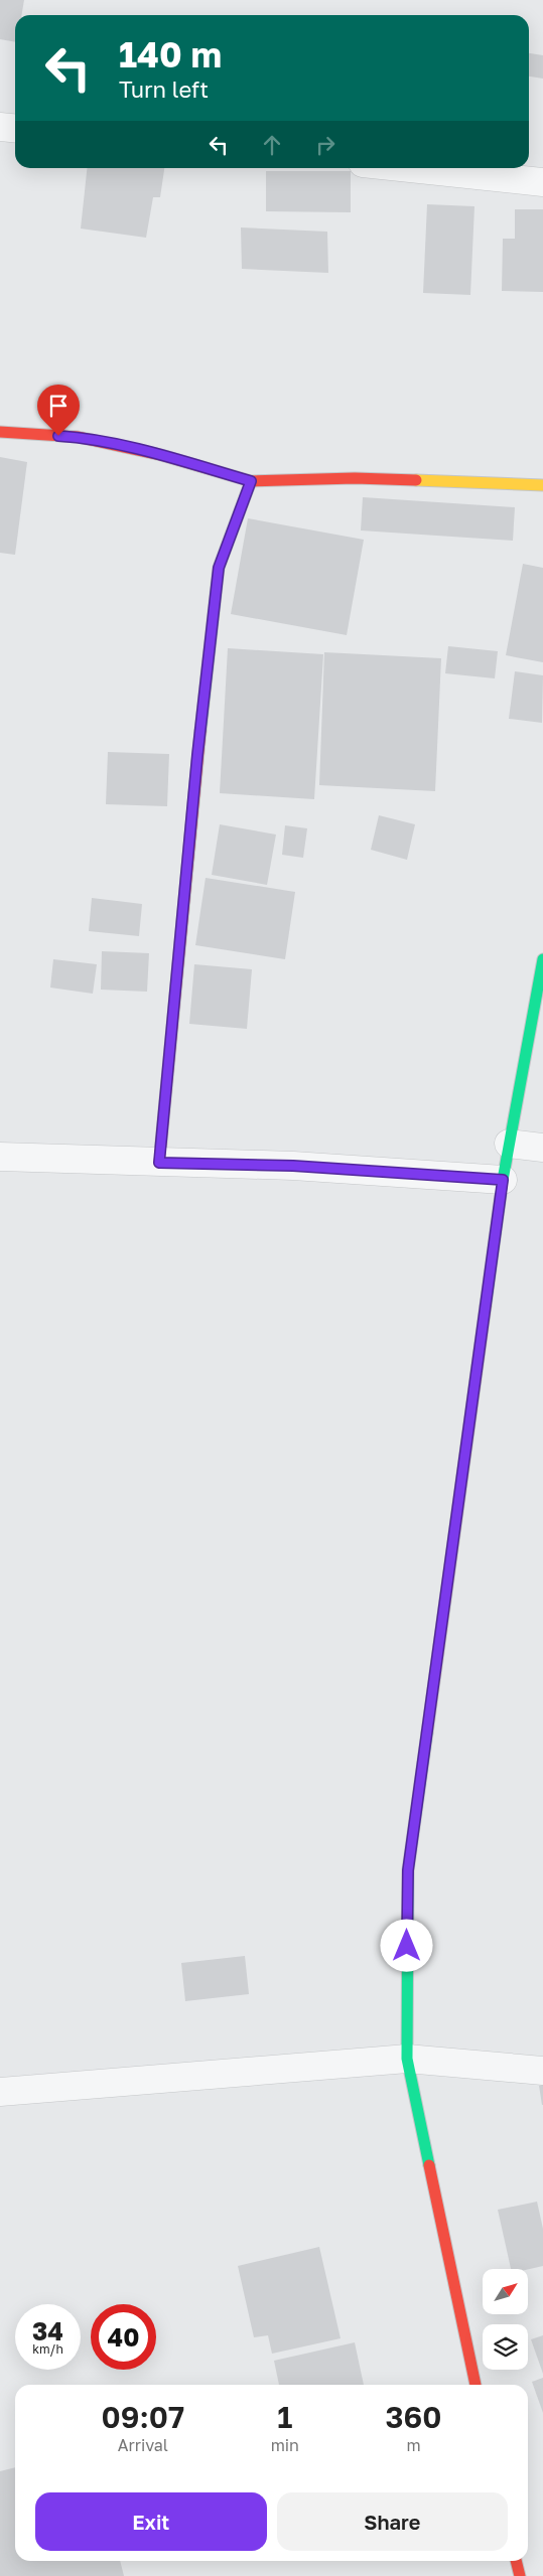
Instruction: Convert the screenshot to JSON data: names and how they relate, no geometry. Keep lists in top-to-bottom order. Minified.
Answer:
{"north":"top right","page":{"turn":["140 m","Turn left"],"speed":"34 km/h","limit":"40","eta":["09:07","Arrival","1","min","360","m"],"buttons":["Exit","Share"]}}
